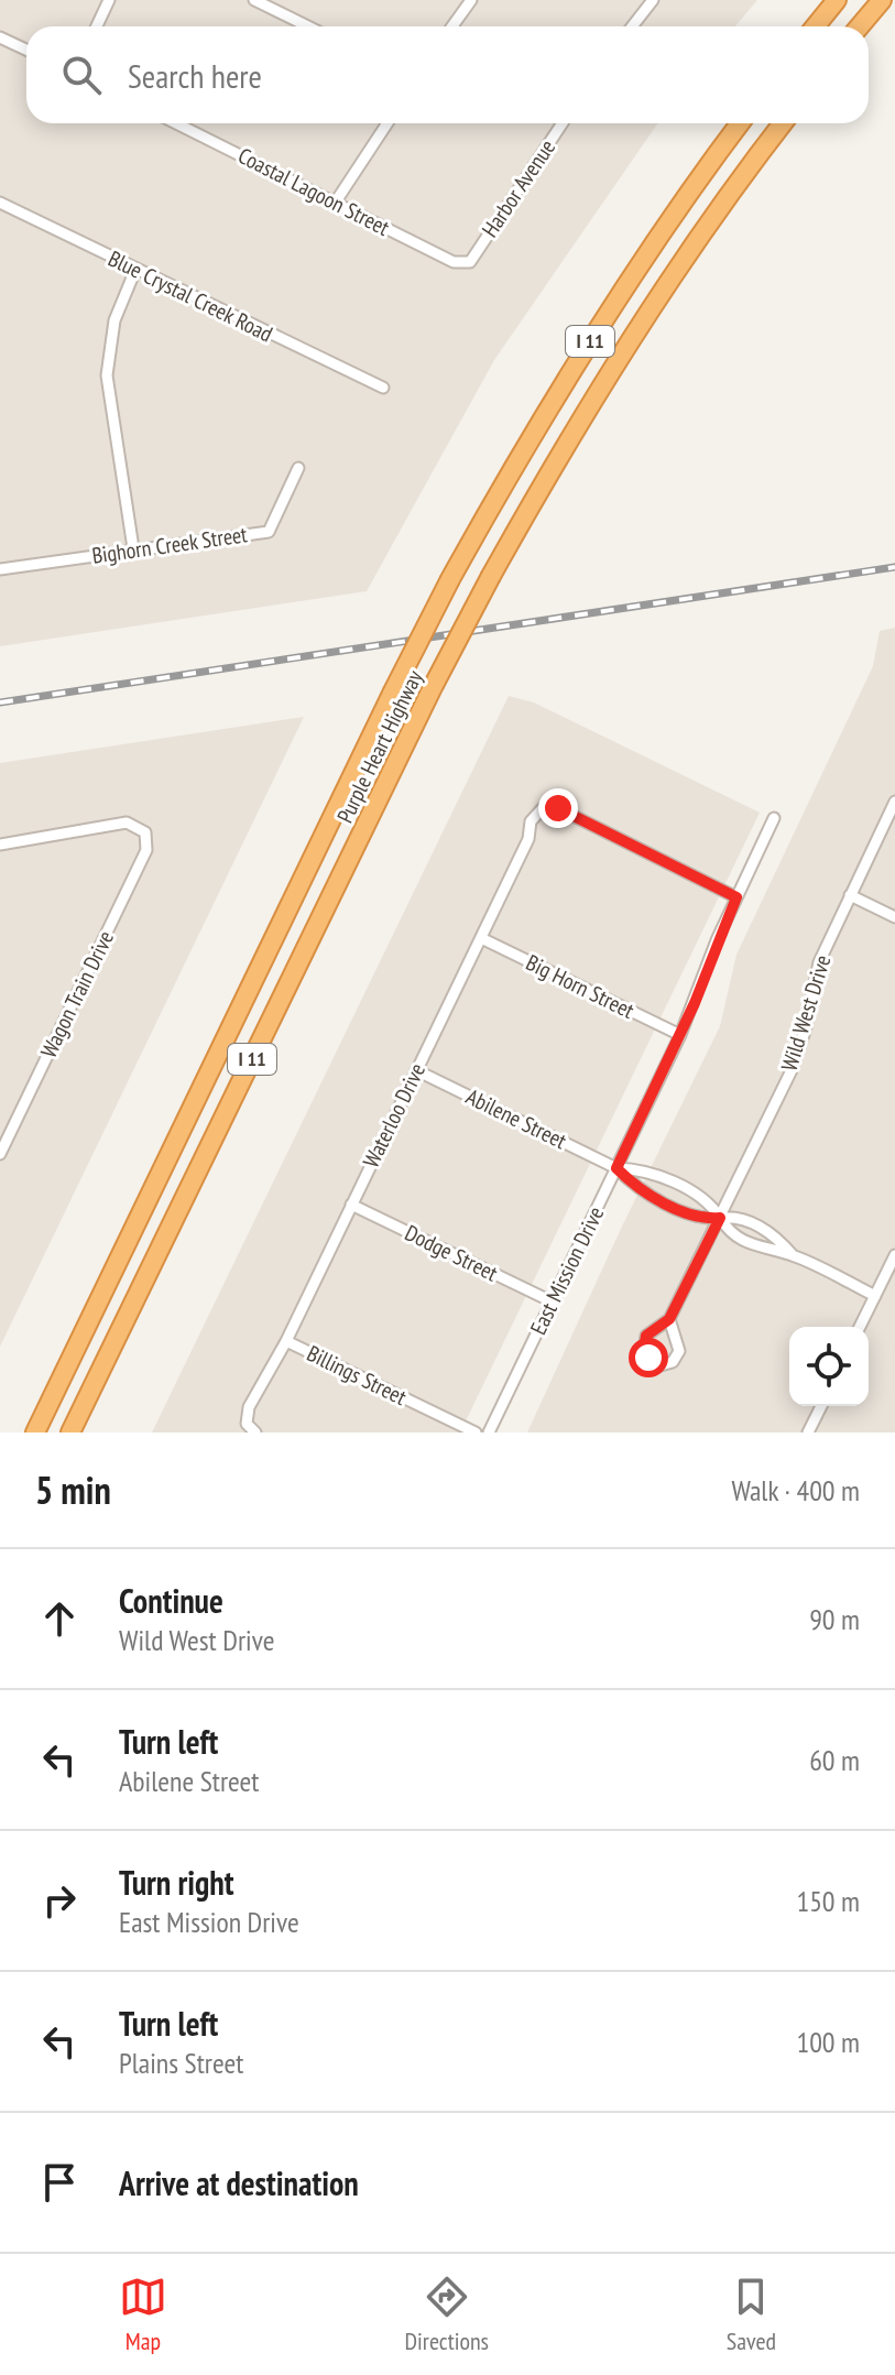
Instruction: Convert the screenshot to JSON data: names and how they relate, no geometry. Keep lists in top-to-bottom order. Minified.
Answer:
{"streets":{"highway":["I 11","Purple Heart Highway"],"street":["Harbor Avenue","Coastal Lagoon Street","Blue Crystal Creek Road","Bighorn Creek Street","Big Horn Street","Wagon Train Drive","Wild West Drive","Waterloo Drive","Abilene Street","Dodge Street","East Mission Drive","Billings Street"]},"crossings":[["Harbor Avenue","Coastal Lagoon Street"],["Big Horn Street","Waterloo Drive"],["Big Horn Street","East Mission Drive"],["Wild West Drive","Abilene Street"],["Waterloo Drive","Abilene Street"],["Waterloo Drive","Dodge Street"],["Waterloo Drive","East Mission Drive"],["Waterloo Drive","Billings Street"],["Abilene Street","East Mission Drive"],["Dodge Street","East Mission Drive"]],"page":{"search":"Search here","heading":["5 min","Walk · 400 m"],"list":[["Continue","Wild West Drive","90 m"],["Turn left","Abilene Street","60 m"],["Turn right","East Mission Drive","150 m"],["Turn left","Plains Street","100 m"],"Arrive at destination"],"nav":["Map","Directions","Saved"]}}
